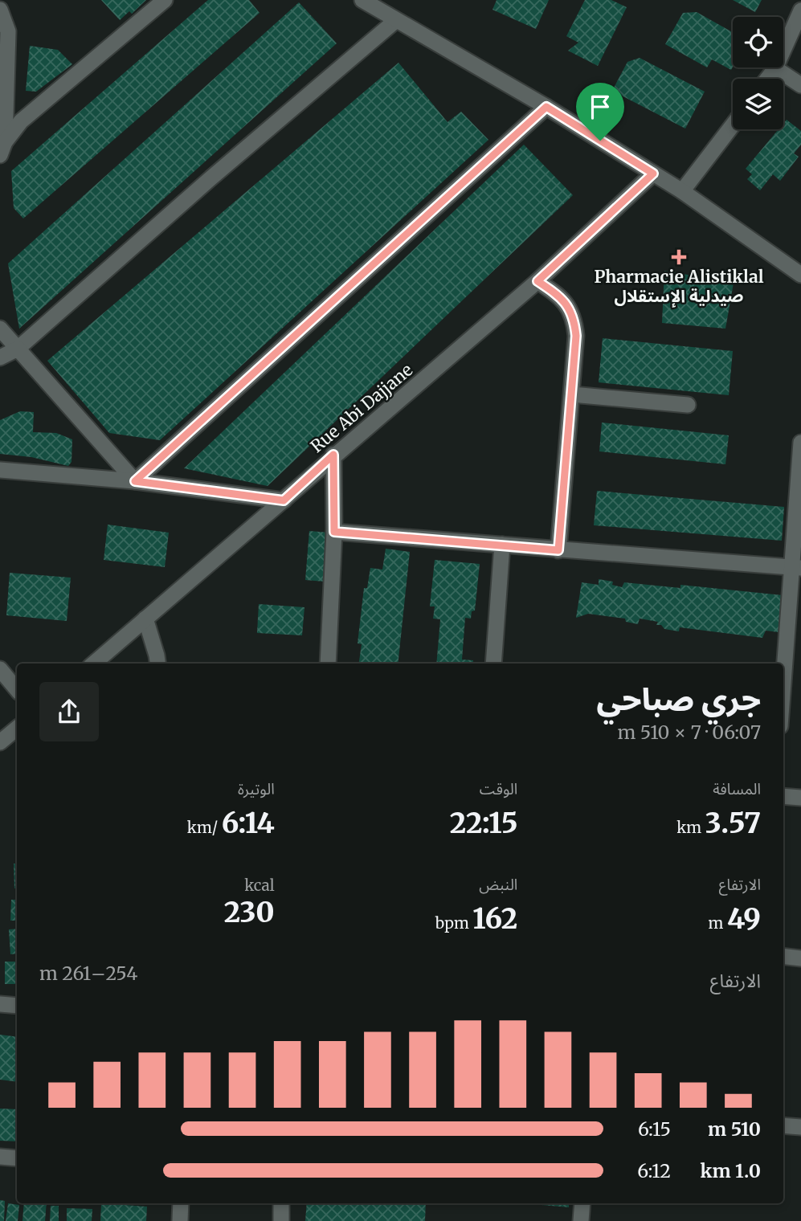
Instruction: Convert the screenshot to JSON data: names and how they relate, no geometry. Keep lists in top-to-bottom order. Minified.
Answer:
{"streets":{"street":["Rue Abi Dajjane"]},"places":{"health":["Pharmacie Alistiklal صيدلية الإستقلال"]},"page":{"heading":["جري صباحي","06:07 · 7 × 510 m"],"stats":[["المسافة","3.57 km"],["الوقت","22:15"],["الوتيرة","6:14 /km"],["الارتفاع","49 m"],["النبض","162 bpm"],["kcal","230"]],"chart":["الارتفاع","254–261 m"],"list":[{"name":"510 m","note":"6:15"},{"name":"1.0 km","note":"6:12"}]}}
